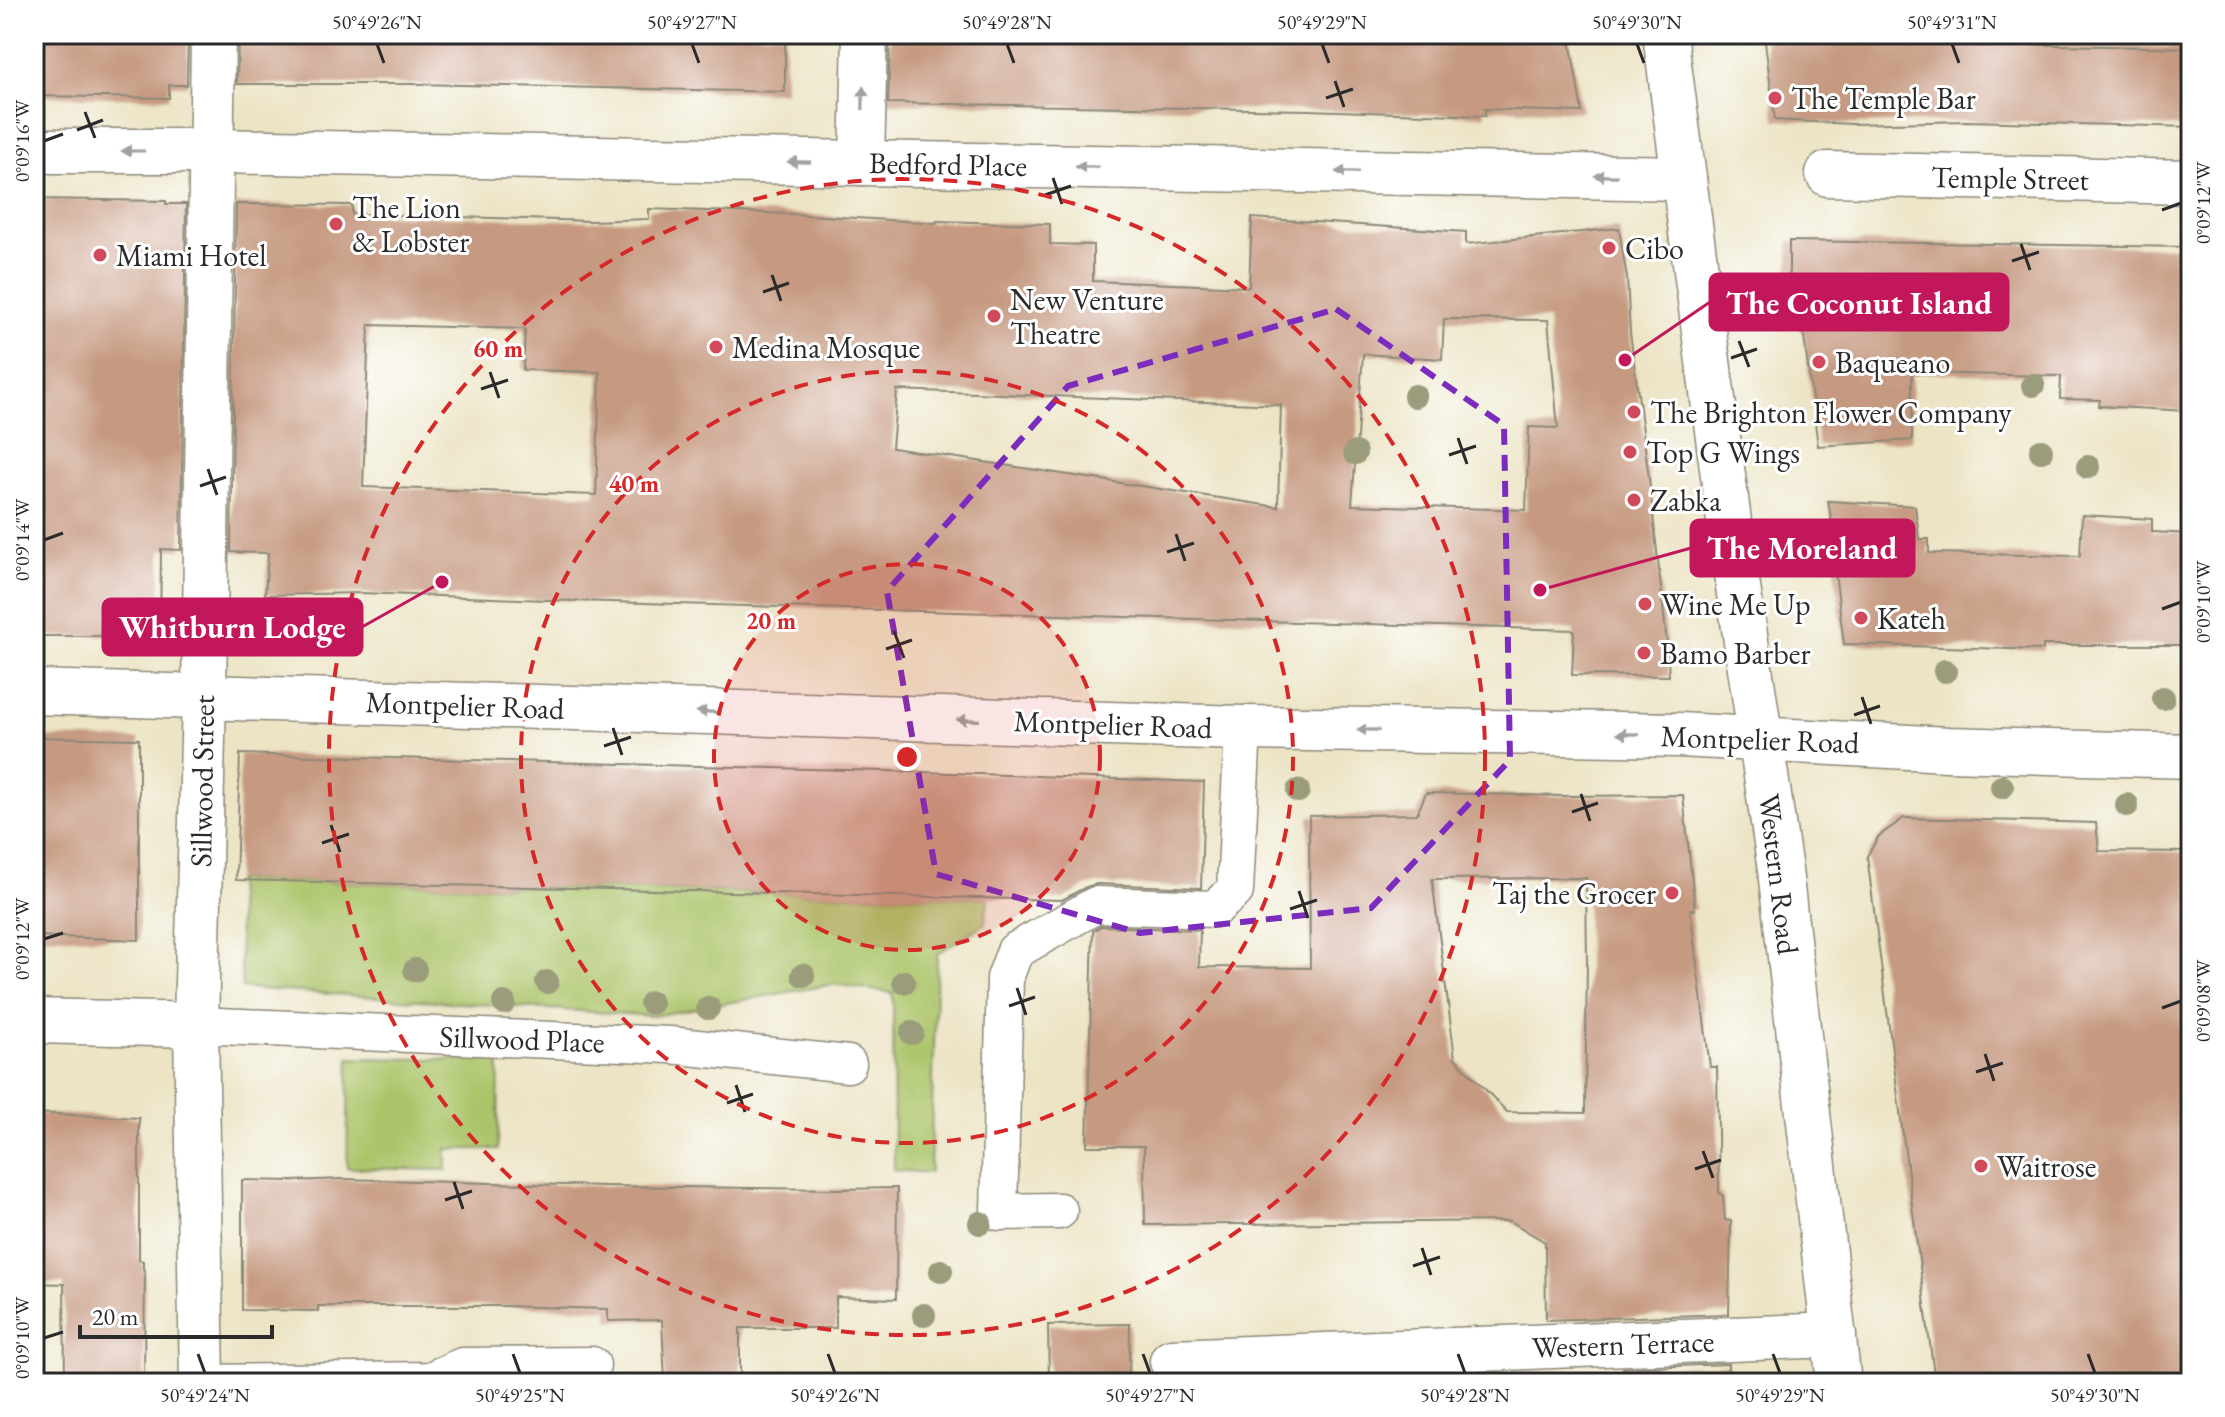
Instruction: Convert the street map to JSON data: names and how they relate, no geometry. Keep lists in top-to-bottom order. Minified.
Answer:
{"streets":{"street":["Bedford Place","Temple Street","Montpelier Road","Sillwood Street","Western Road","Western Terrace"],"lane":["Sillwood Place"]},"crossings":[["Bedford Place","Sillwood Street"],["Bedford Place","Western Road"],["Montpelier Road","Sillwood Street"],["Montpelier Road","Western Road"],["Sillwood Street","Sillwood Place"],["Western Road","Western Terrace"]],"one_way":["Bedford Place","Montpelier Road"],"places":["The Temple Bar","The Lion & Lobster","Cibo","Miami Hotel","New Venture Theatre","Medina Mosque","The Coconut Island","Baqueano","The Brighton Flower Company","Top G Wings","Zabka","Whitburn Lodge","The Moreland","Wine Me Up","Kateh","Bamo Barber","Taj the Grocer","Waitrose"],"scale_bar":"20 m","coordinates":["50°49'26\"N","50°49'27\"N","50°49'28\"N","50°49'29\"N","50°49'30\"N","50°49'31\"N","0°09'16\"W","0°09'12\"W","0°09'14\"W","0°09'10\"W","0°09'08\"W","50°49'24\"N","50°49'25\"N"],"rings":["60 m","40 m","20 m"]}
